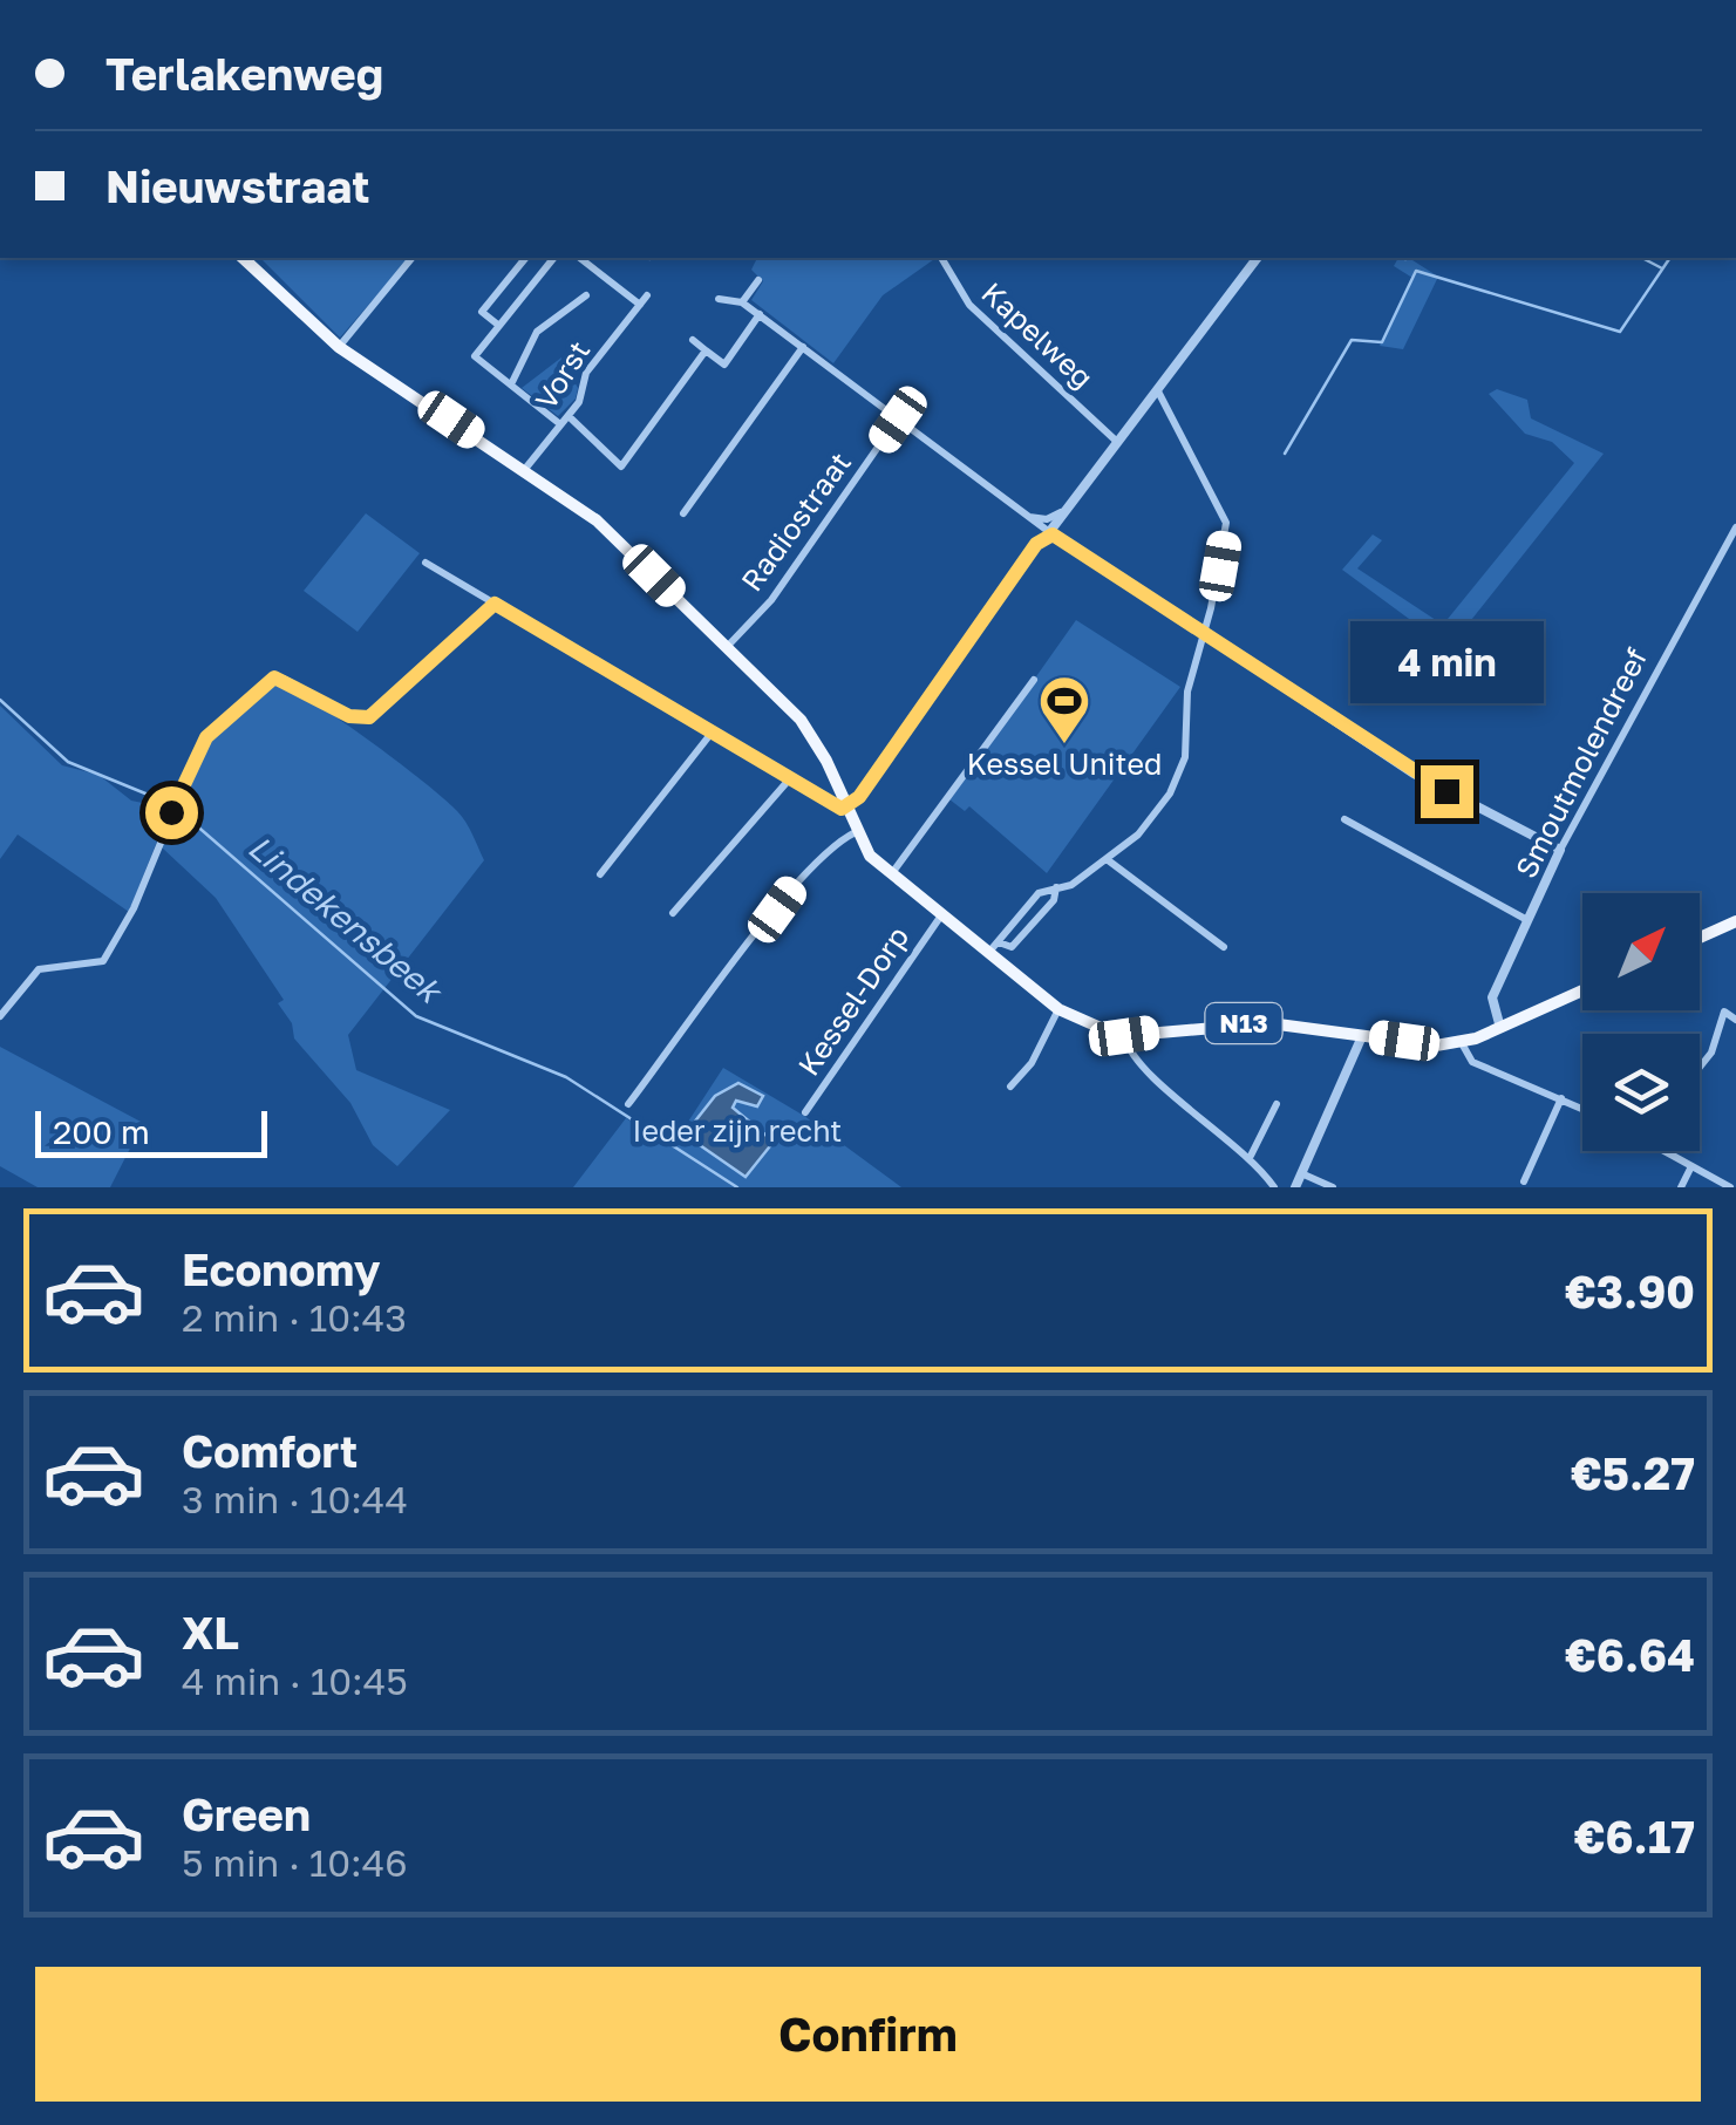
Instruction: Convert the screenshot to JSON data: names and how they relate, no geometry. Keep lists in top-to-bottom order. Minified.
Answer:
{"streets":{"main road":["Kessel-Dorp","N13"],"street":["Kapelweg","Vorst","Radiostraat","Smoutmolendreef"]},"crossings":[["Vorst","N13"],["Radiostraat","N13"],["Smoutmolendreef","N13"],["Kessel-Dorp","N13"]],"water":["Lindekensbeek"],"parks":["Ieder zijn recht"],"places":{"sports":["Kessel United"]},"scale_bar":"200 m","north":"top right","page":{"banner":["Terlakenweg","Nieuwstraat"],"bubble":"4 min","scale":"200 m","list":[{"name":"Economy","note":"2 min · 10:43","value":"€3.90"},{"name":"Comfort","note":"3 min · 10:44","value":"€5.27"},{"name":"XL","note":"4 min · 10:45","value":"€6.64"},{"name":"Green","note":"5 min · 10:46","value":"€6.17"}],"buttons":"Confirm"}}
